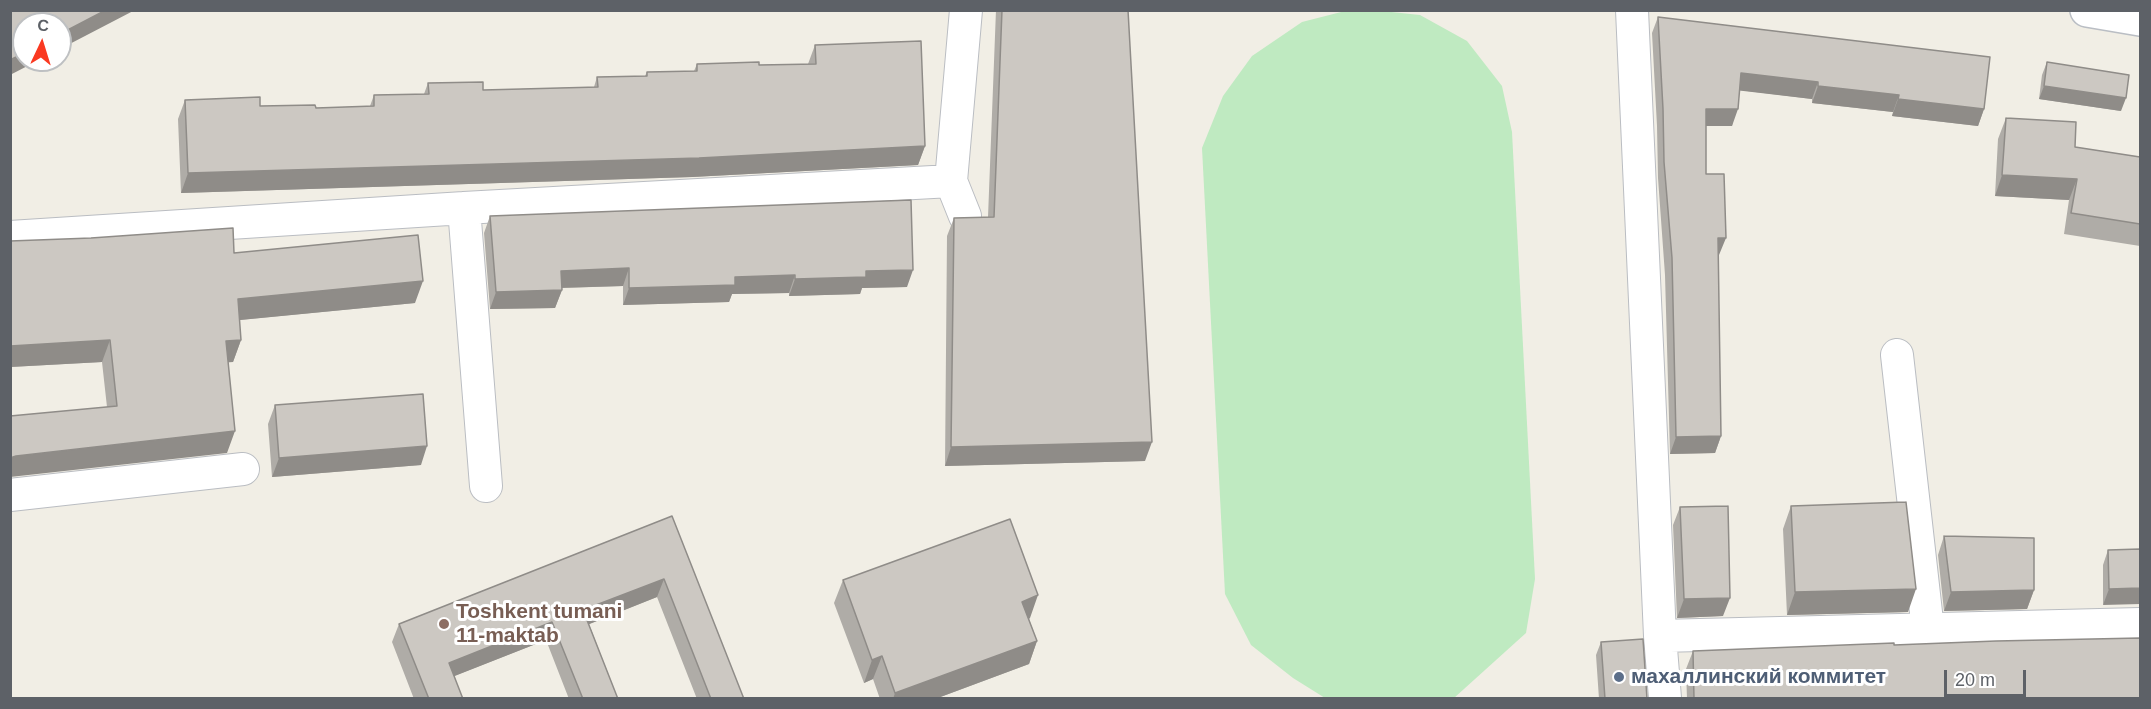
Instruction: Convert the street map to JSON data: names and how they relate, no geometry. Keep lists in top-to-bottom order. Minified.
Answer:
{"places":["Toshkent tumani 11-maktab","махаллинский коммитет"],"scale_bar":"20 m","north":"top"}
